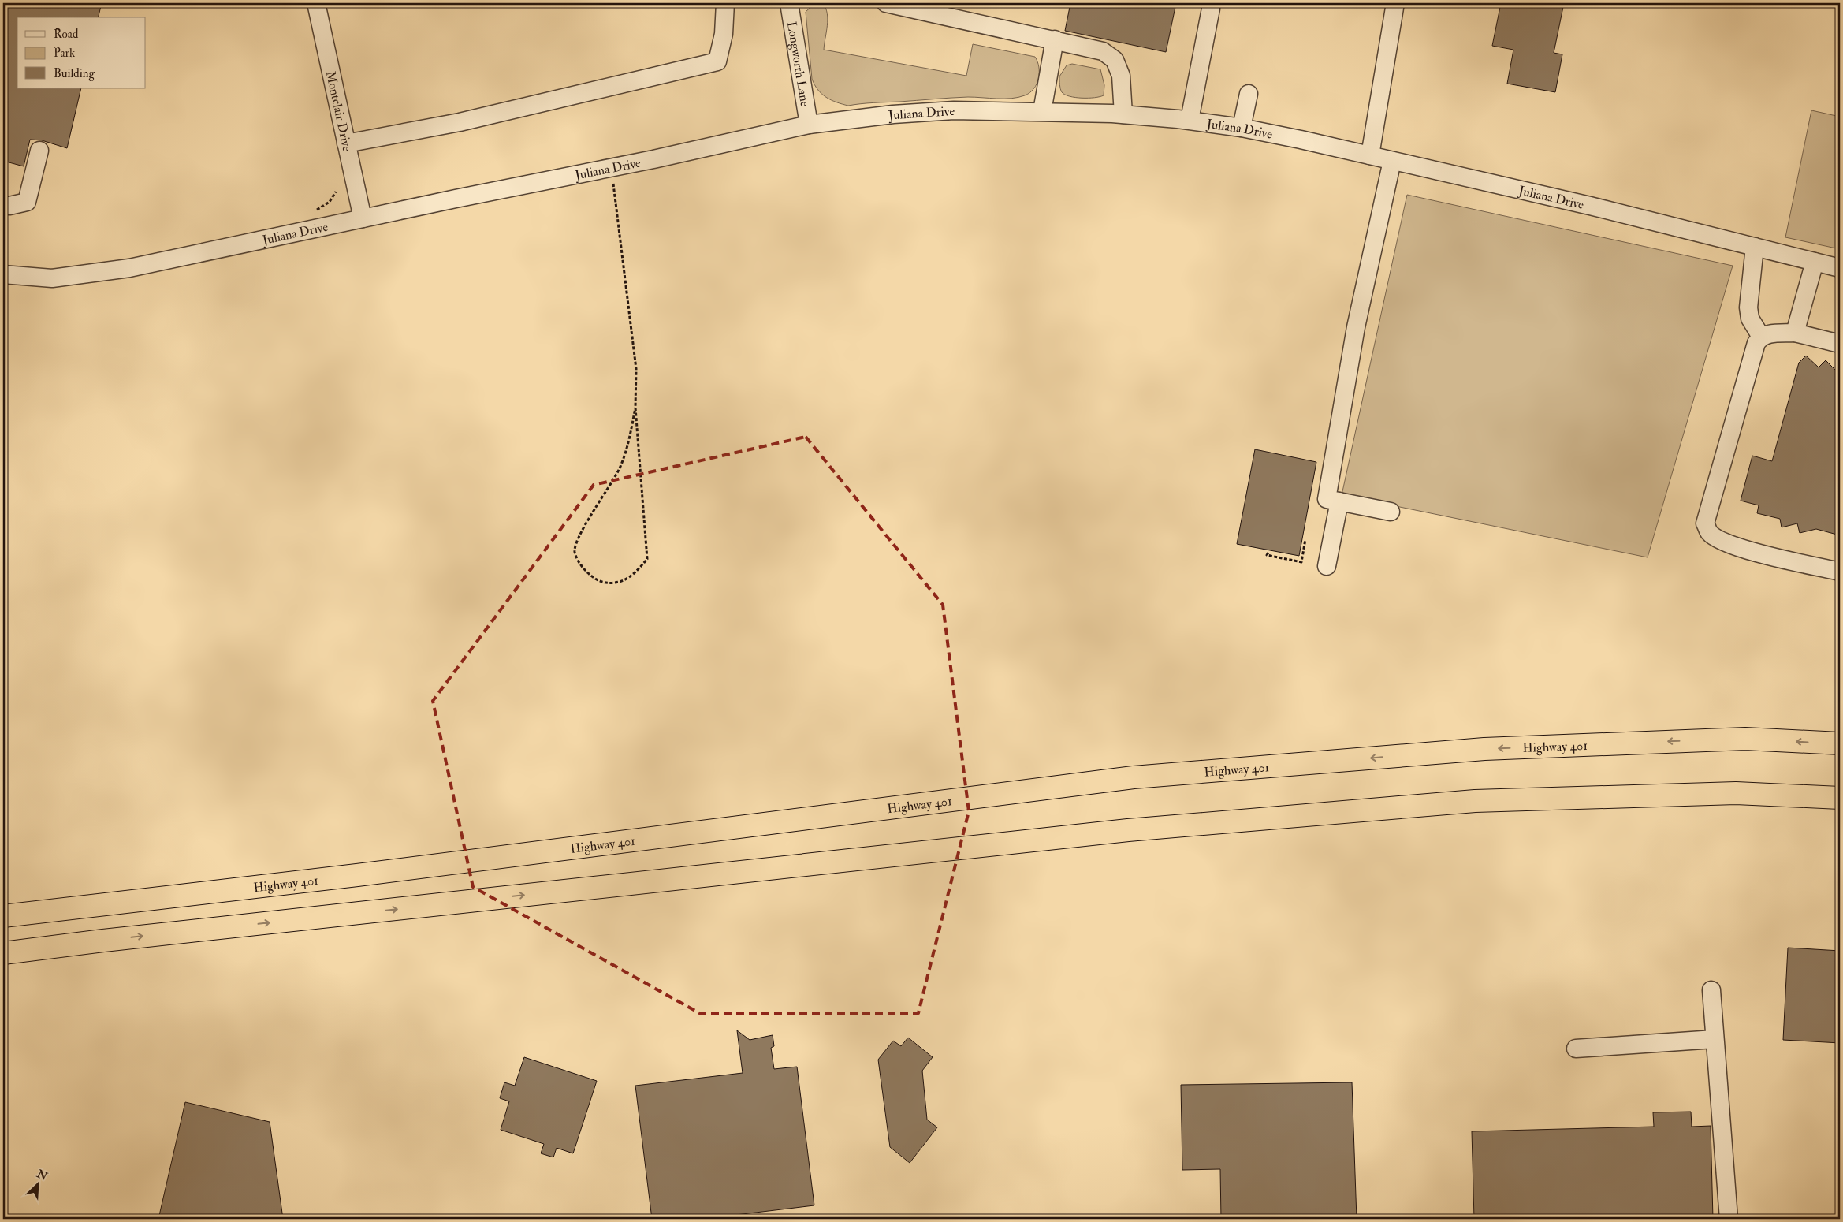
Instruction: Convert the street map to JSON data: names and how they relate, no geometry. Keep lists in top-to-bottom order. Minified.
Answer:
{"streets":{"highway":["Highway 401"],"street":["Longworth Lane","Montclair Drive","Juliana Drive"]},"crossings":[["Longworth Lane","Juliana Drive"],["Montclair Drive","Juliana Drive"]],"legend":["Road","Park","Building"],"north":"top right"}
